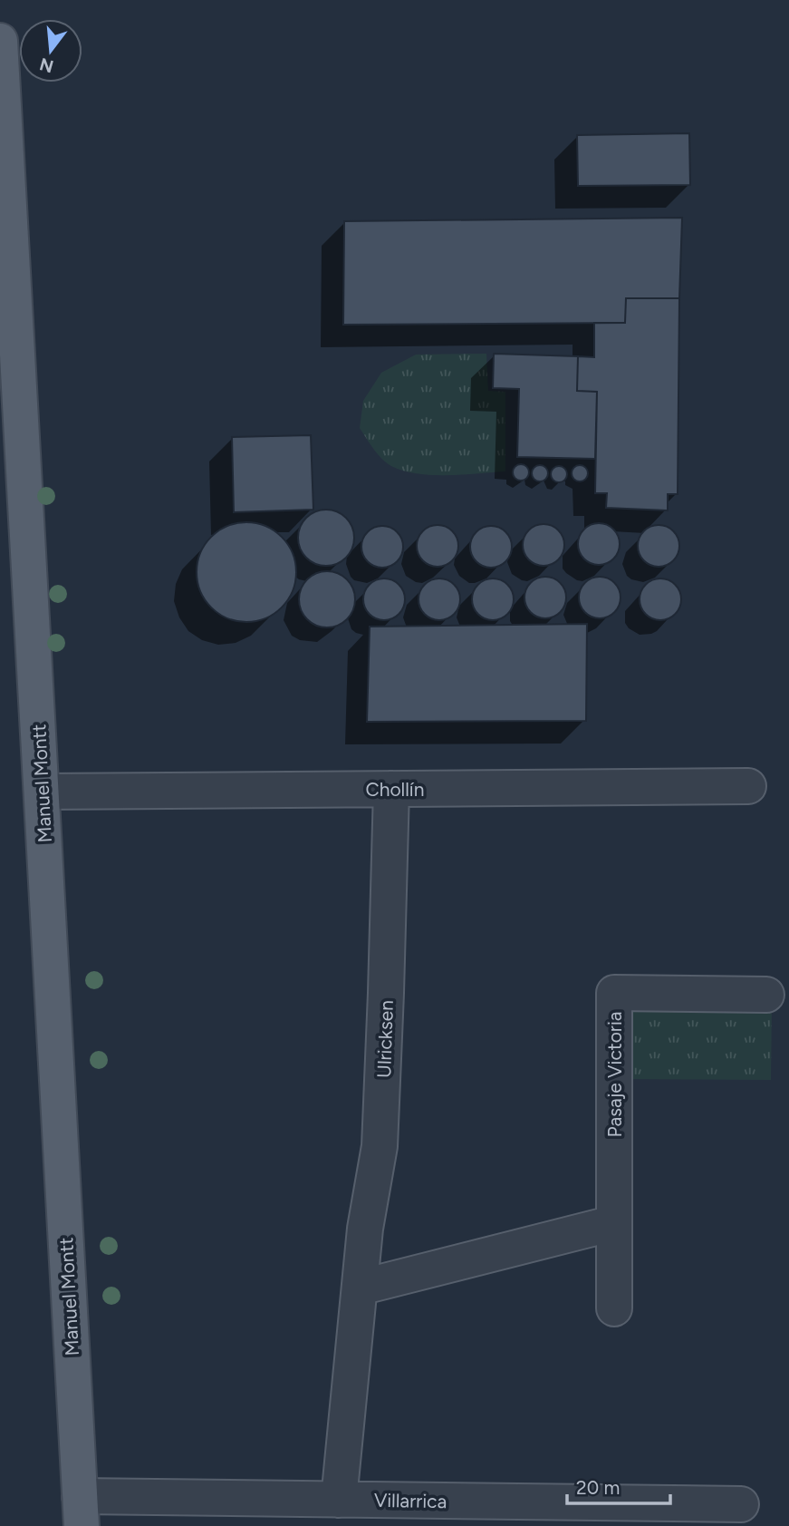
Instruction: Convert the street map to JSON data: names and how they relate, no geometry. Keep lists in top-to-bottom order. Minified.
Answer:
{"streets":{"main road":["Manuel Montt"],"street":["Chollín","Ulricksen","Pasaje Victoria","Villarrica"]},"crossings":[["Manuel Montt","Chollín"],["Manuel Montt","Villarrica"],["Chollín","Ulricksen"],["Ulricksen","Villarrica"]],"scale_bar":"20 m","north":"bottom"}
